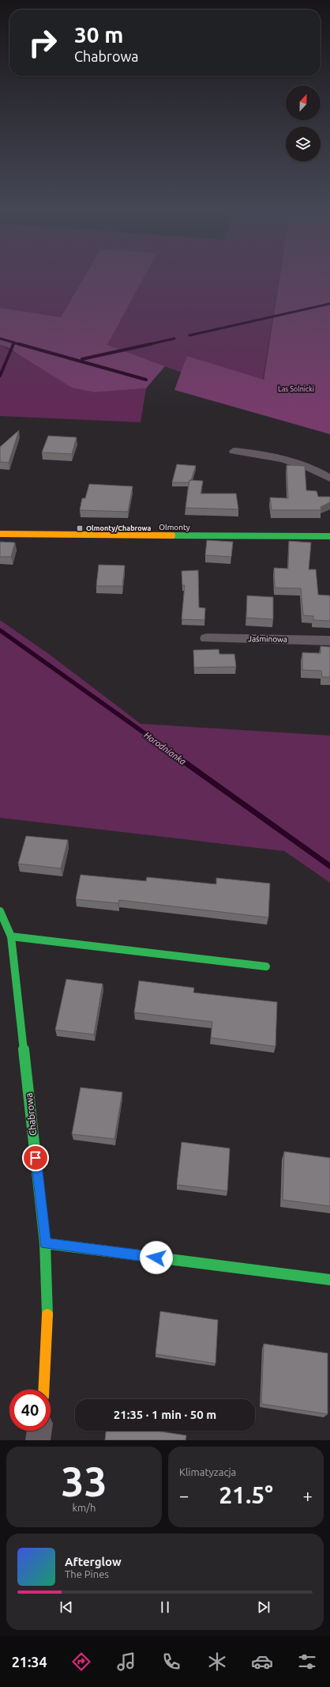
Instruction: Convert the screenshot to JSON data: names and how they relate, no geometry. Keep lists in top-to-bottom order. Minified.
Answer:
{"streets":{"street":["Olmonty","Jaśminowa","Chabrowa"]},"water":["Horodnianka"],"parks":["Las Solnicki"],"places":{"transit":["Olmonty/Chabrowa"]},"north":"top","page":{"turn":["30 m","Chabrowa"],"limit":"40","trip":"21:35 · 1 min · 50 m","tile":[["33","km/h"],"Klimatyzacja"],"heat":["−","21.5°","+"],"song":["Afterglow","The Pines"],"tabs":"21:34"}}
